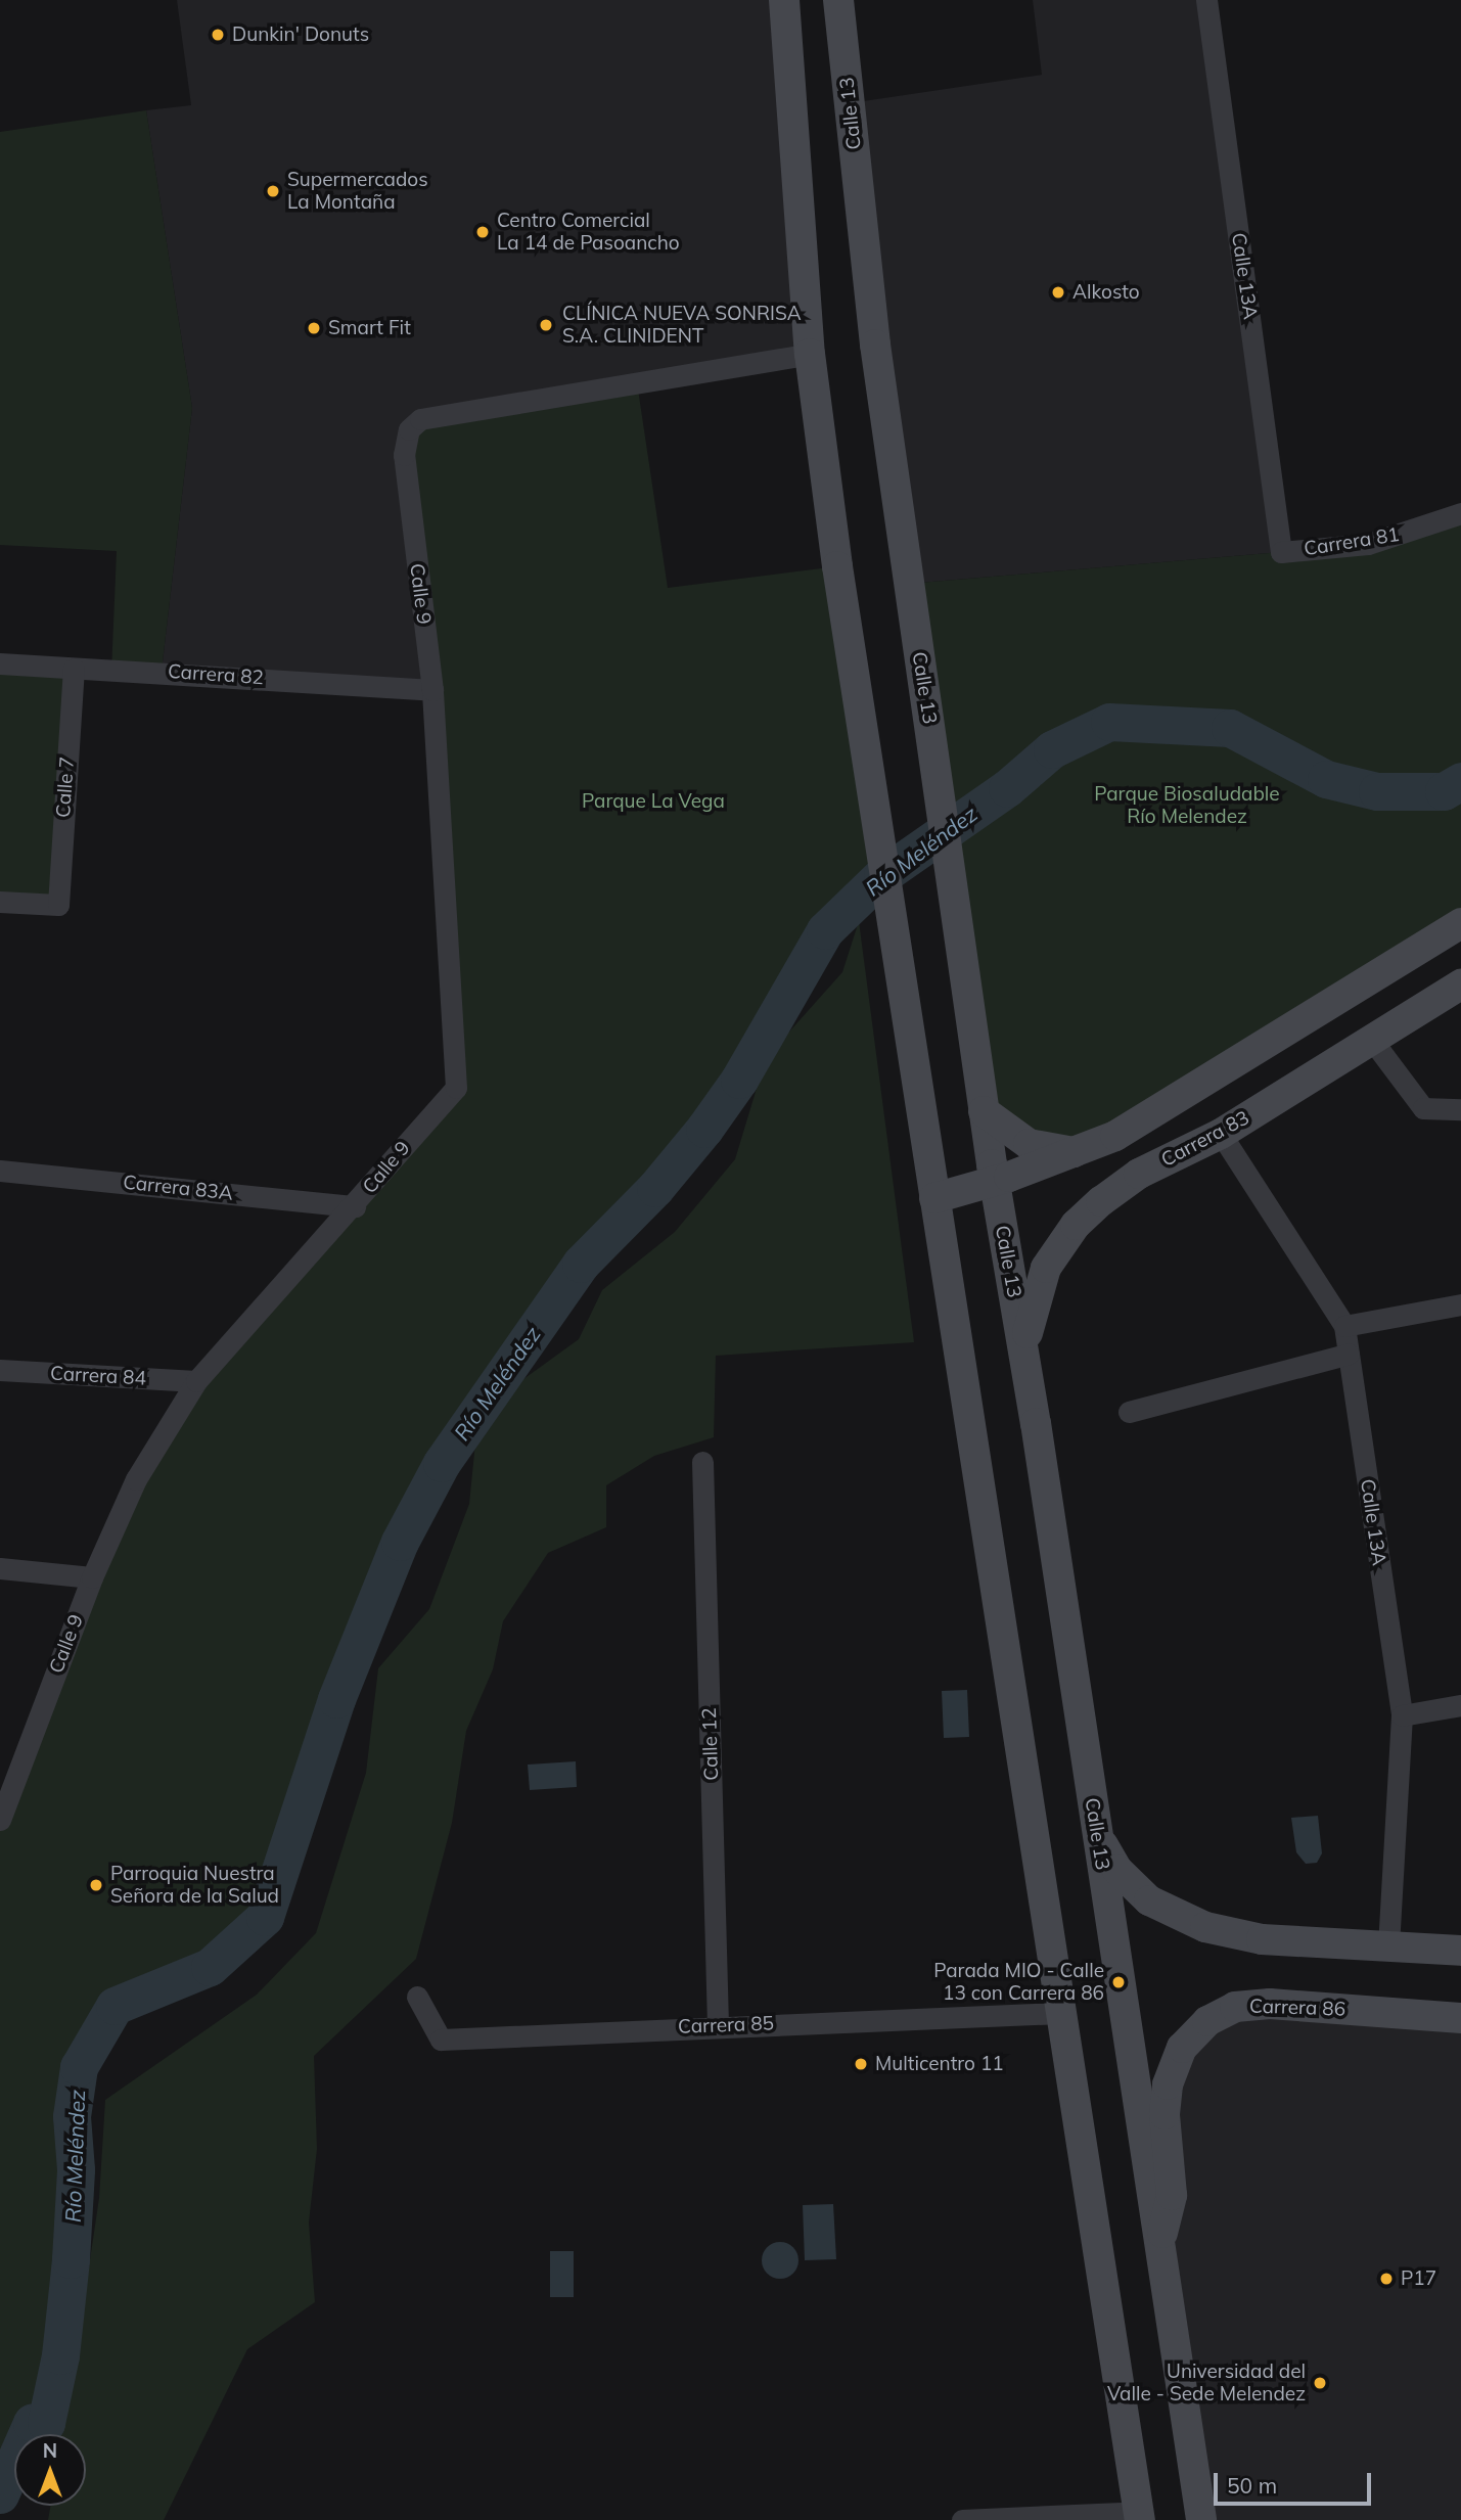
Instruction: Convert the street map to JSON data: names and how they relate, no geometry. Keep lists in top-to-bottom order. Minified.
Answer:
{"streets":{"main road":["Calle 13","Carrera 83","Carrera 86"],"street":["Calle 13A","Carrera 81","Calle 9","Carrera 82","Calle 7","Carrera 83A","Carrera 84","Calle 12","Carrera 85"]},"crossings":[["Calle 13","Carrera 83"],["Calle 13","Carrera 86"],["Calle 13A","Carrera 81"],["Calle 13A","Carrera 83"],["Calle 9","Carrera 82"],["Calle 9","Carrera 83A"],["Calle 9","Carrera 84"],["Carrera 82","Calle 7"],["Calle 12","Carrera 85"]],"water":["Río Meléndez"],"parks":["Parque Biosaludable Río Melendez","Parque La Vega"],"places":["Dunkin' Donuts","Supermercados La Montaña","Centro Comercial La 14 de Pasoancho","Alkosto","CLÍNICA NUEVA SONRISA S.A. CLINIDENT","Smart Fit","Parroquia Nuestra Señora de la Salud","Parada MIO - Calle 13 con Carrera 86","Multicentro 11","P17","Universidad del Valle - Sede Melendez"],"scale_bar":"50 m","north":"top"}
